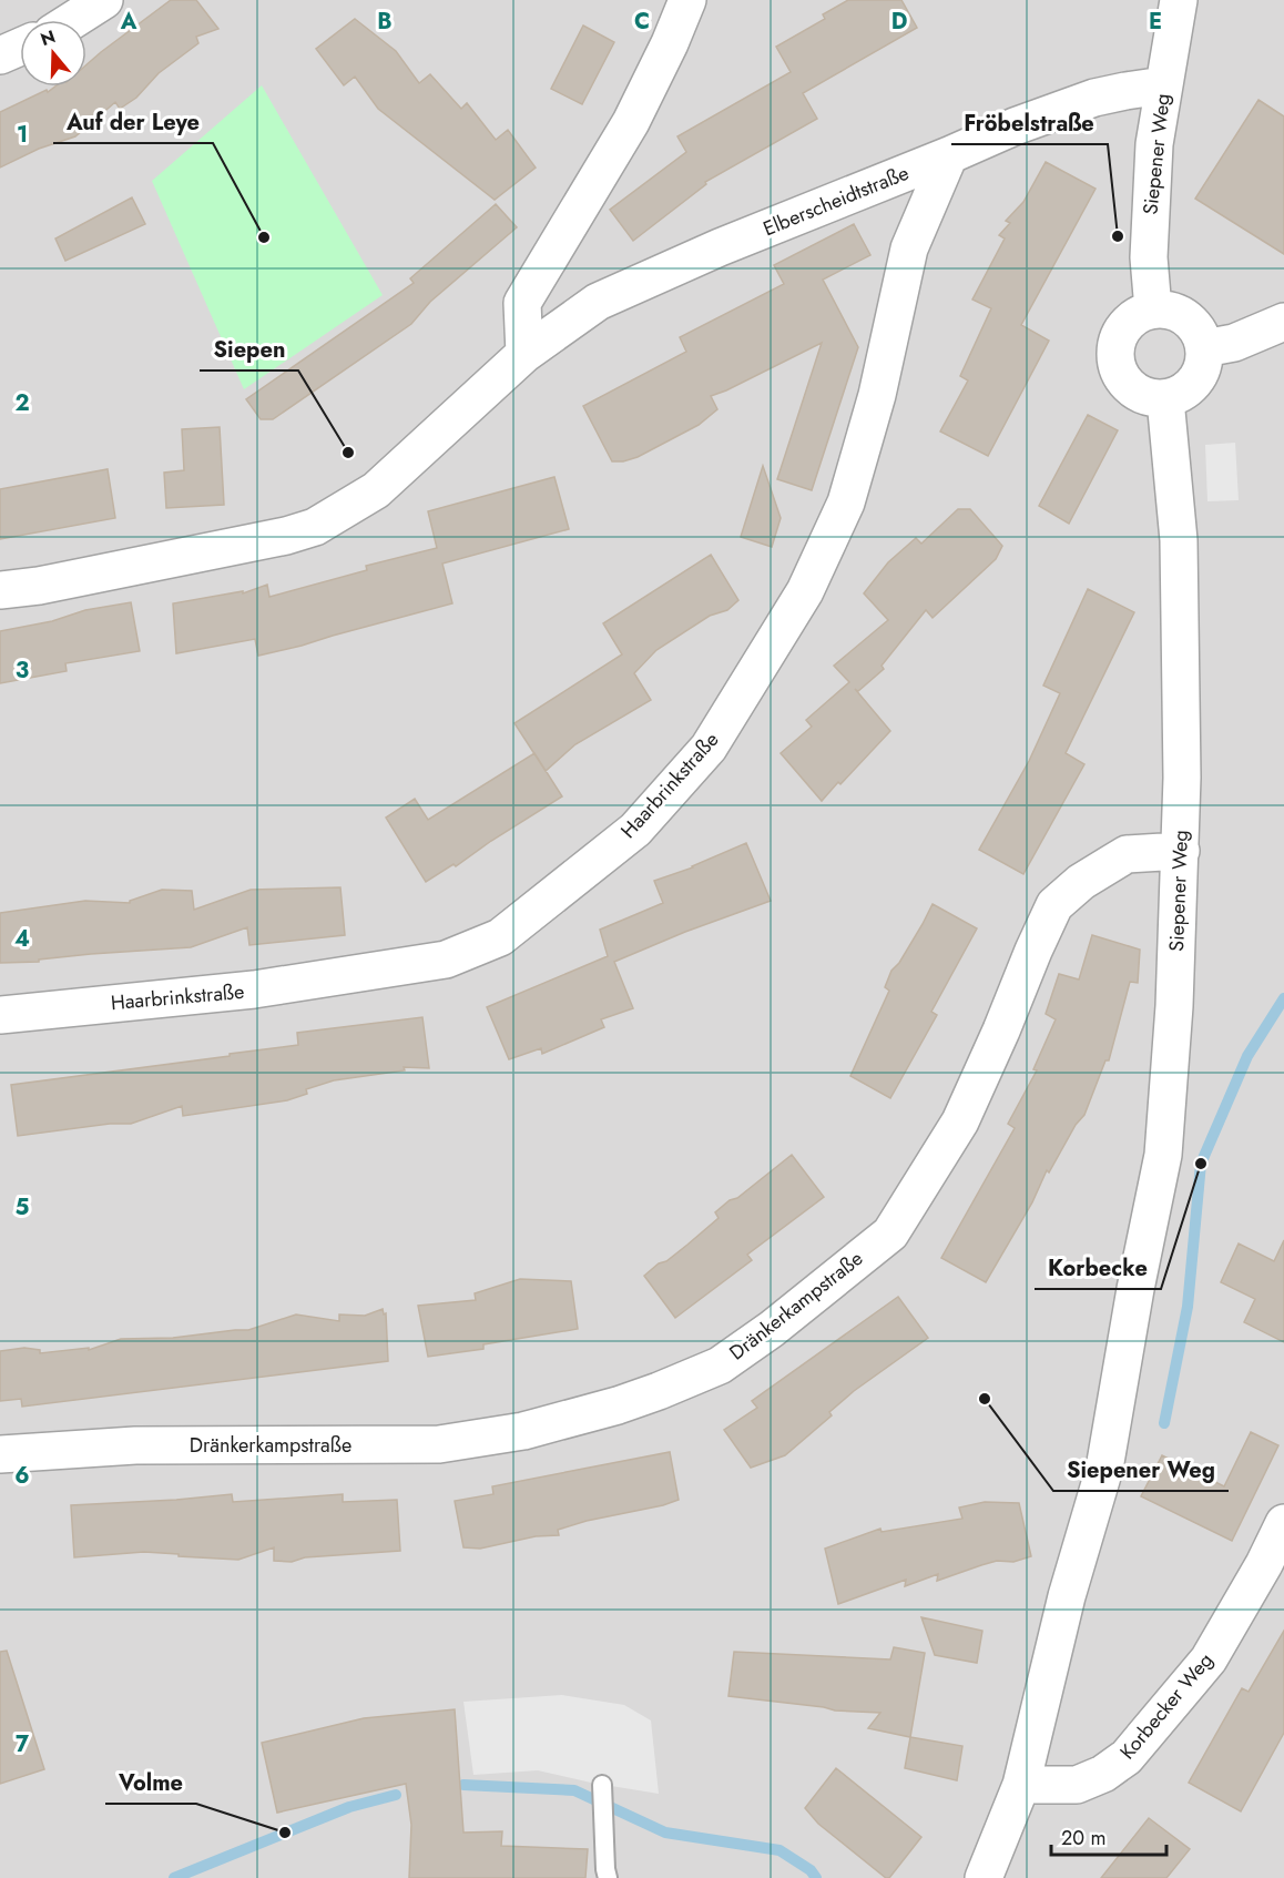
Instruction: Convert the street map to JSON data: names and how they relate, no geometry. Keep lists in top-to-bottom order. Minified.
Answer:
{"streets":{"street":["Siepener Weg","Elberscheidtstraße","Haarbrinkstraße","Dränkerkampstraße","Korbecker Weg"]},"crossings":[["Siepener Weg","Elberscheidtstraße"],["Siepener Weg","Dränkerkampstraße"],["Siepener Weg","Korbecker Weg"],["Elberscheidtstraße","Haarbrinkstraße"]],"places":["Fröbelstraße","Auf der Leye","Siepen","Korbecke","Siepener Weg","Volme"],"scale_bar":"20 m","north":"top","grid":{"columns":["A","B","C","D","E"],"rows":["1","2","3","4","5","6","7"]}}
